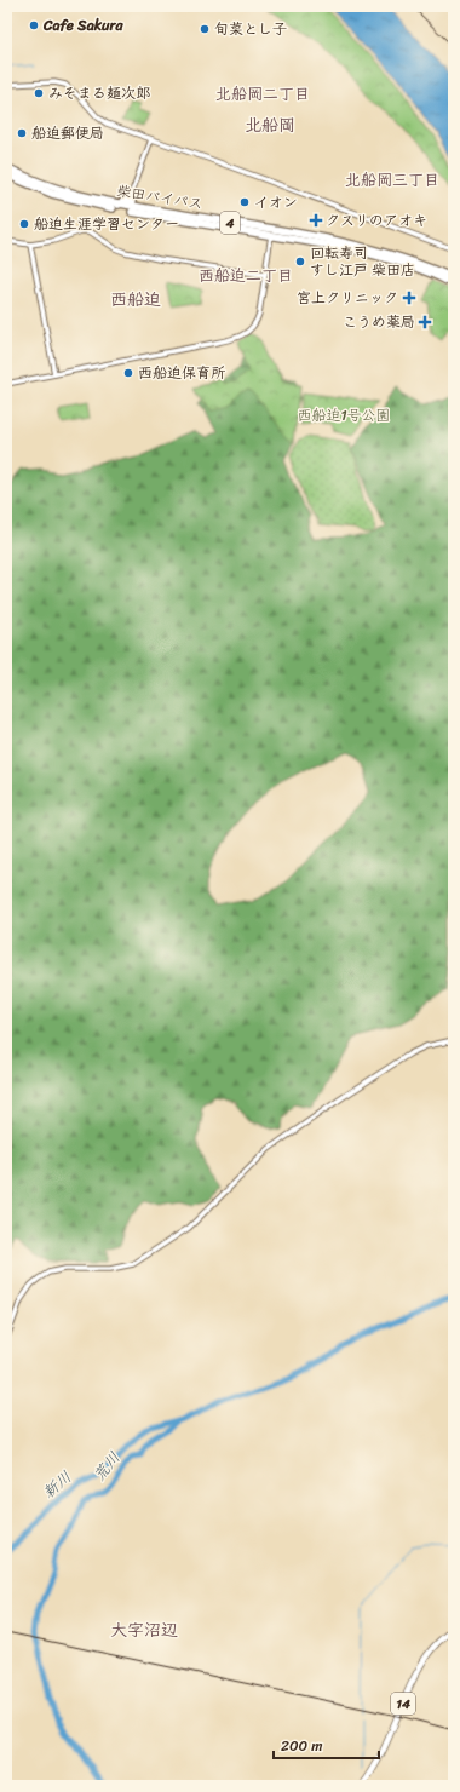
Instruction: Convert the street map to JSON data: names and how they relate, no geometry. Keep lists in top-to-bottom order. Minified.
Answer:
{"streets":{"highway":["柴田バイパス","4"],"main road":["14"]},"districts":["北船岡二丁目","北船岡","北船岡三丁目","西船迫二丁目","西船迫","大字沼辺"],"water":["荒川","新川"],"parks":["西船迫1号公園"],"places":{"other":["Cafe Sakura","旬菜とし子","みそまる麺次郎","船迫郵便局","イオン","船迫生涯学習センター","回転寿司 すし江戸 柴田店","西船迫保育所"],"health":["クスリのアオキ","宮上クリニック","こうめ薬局"]},"scale_bar":"200 m"}
